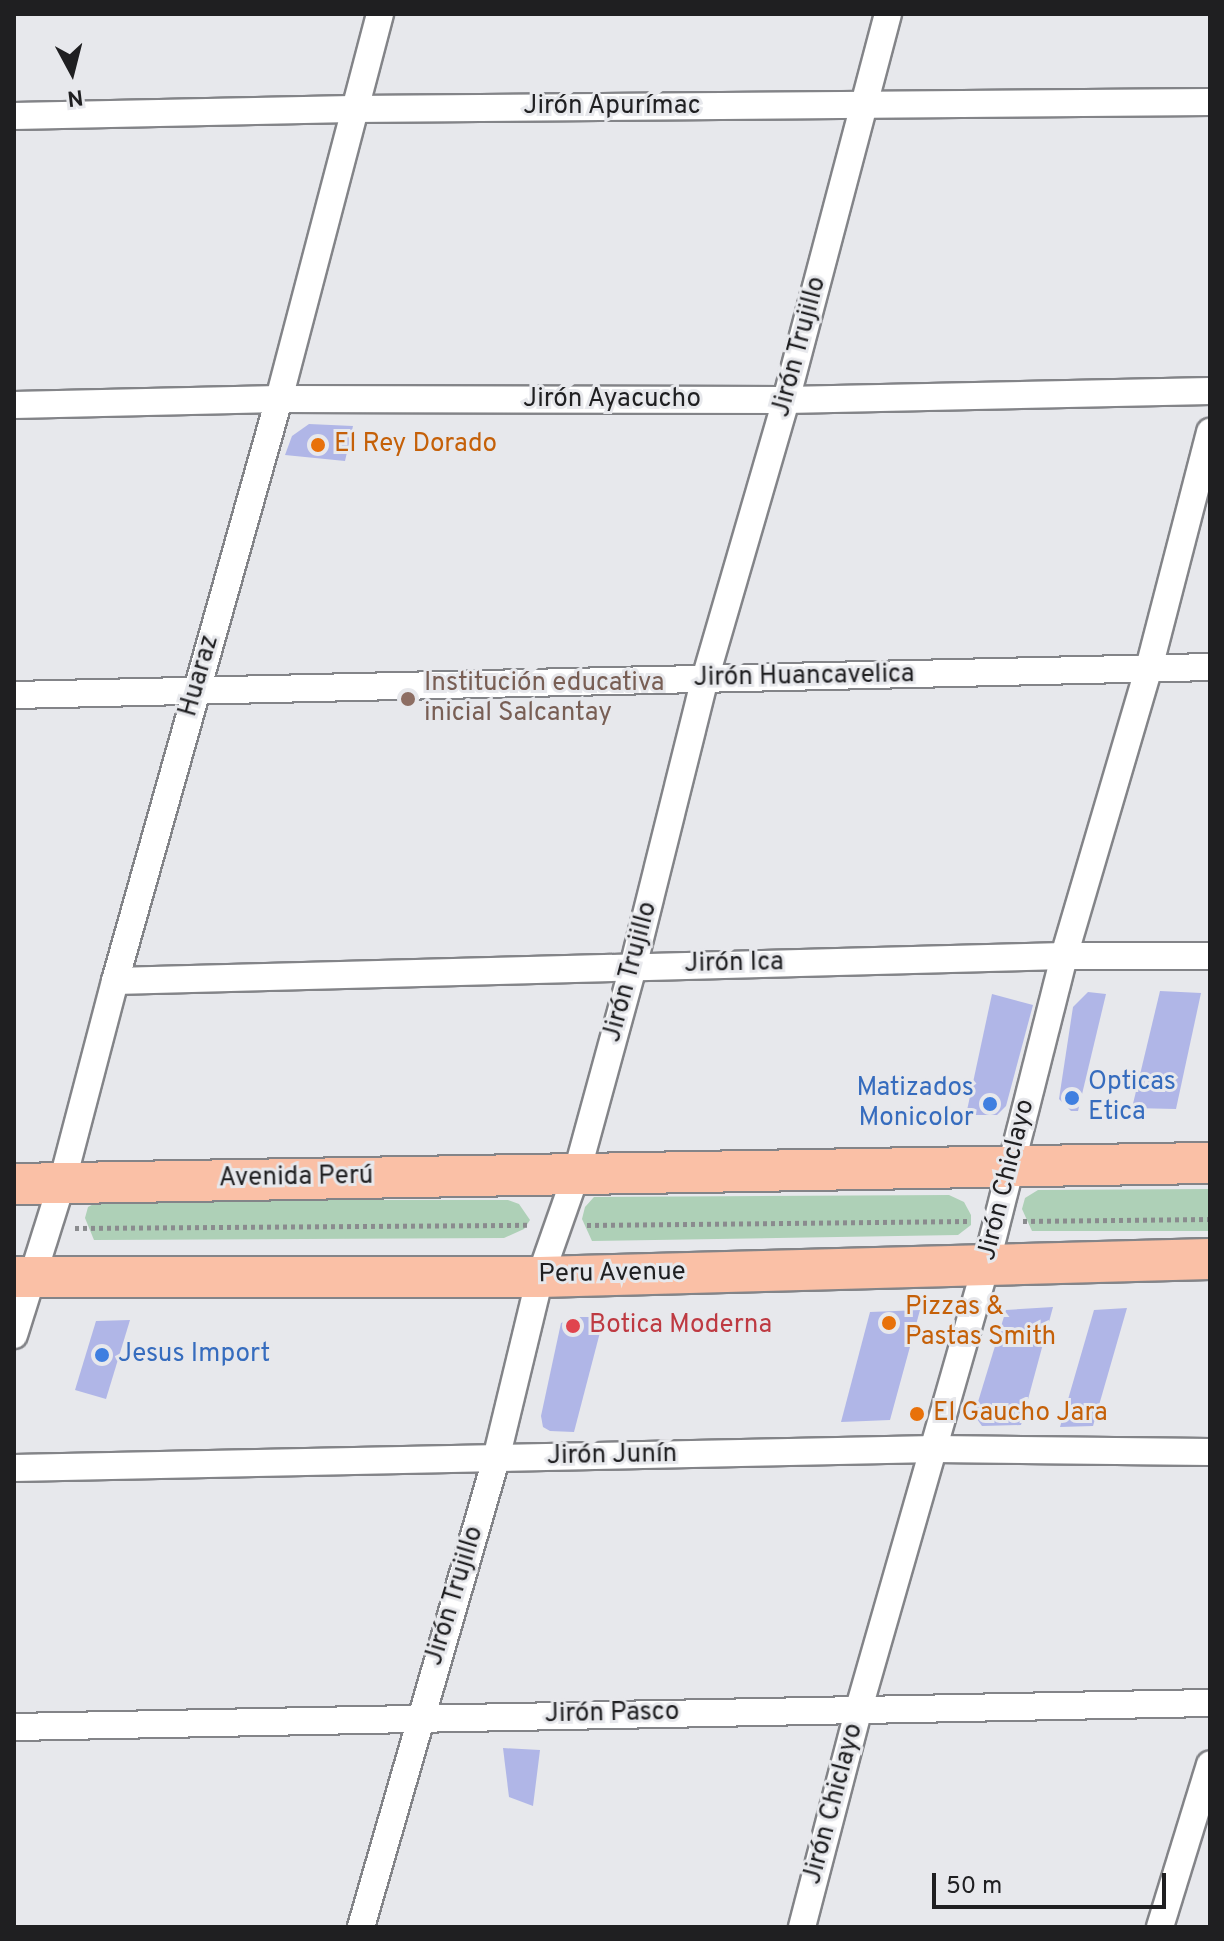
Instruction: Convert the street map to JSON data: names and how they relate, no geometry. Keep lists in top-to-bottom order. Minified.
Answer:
{"streets":{"main road":["Avenida Perú","Peru Avenue"],"street":["Jirón Apurímac","Jirón Trujillo","Jirón Ayacucho","Huaraz","Jirón Huancavelica","Jirón Ica","Jirón Chiclayo","Jirón Junín","Jirón Pasco"]},"crossings":[["Jirón Apurímac","Jirón Trujillo"],["Jirón Apurímac","Huaraz"],["Jirón Trujillo","Jirón Ayacucho"],["Jirón Trujillo","Jirón Huancavelica"],["Jirón Trujillo","Jirón Ica"],["Jirón Trujillo","Avenida Perú"],["Jirón Trujillo","Peru Avenue"],["Jirón Trujillo","Jirón Junín"],["Jirón Trujillo","Jirón Pasco"],["Jirón Ayacucho","Huaraz"],["Huaraz","Jirón Huancavelica"],["Huaraz","Jirón Ica"],["Huaraz","Avenida Perú"],["Huaraz","Peru Avenue"],["Jirón Huancavelica","Jirón Chiclayo"],["Jirón Ica","Jirón Chiclayo"],["Jirón Chiclayo","Peru Avenue"],["Jirón Chiclayo","Jirón Junín"],["Jirón Chiclayo","Jirón Pasco"]],"places":["El Rey Dorado","Institución educativa inicial Salcantay","Opticas Etica","Matizados Monicolor","Pizzas & Pastas Smith","Botica Moderna","Jesus Import","El Gaucho Jara"],"scale_bar":"50 m","north":"bottom"}
